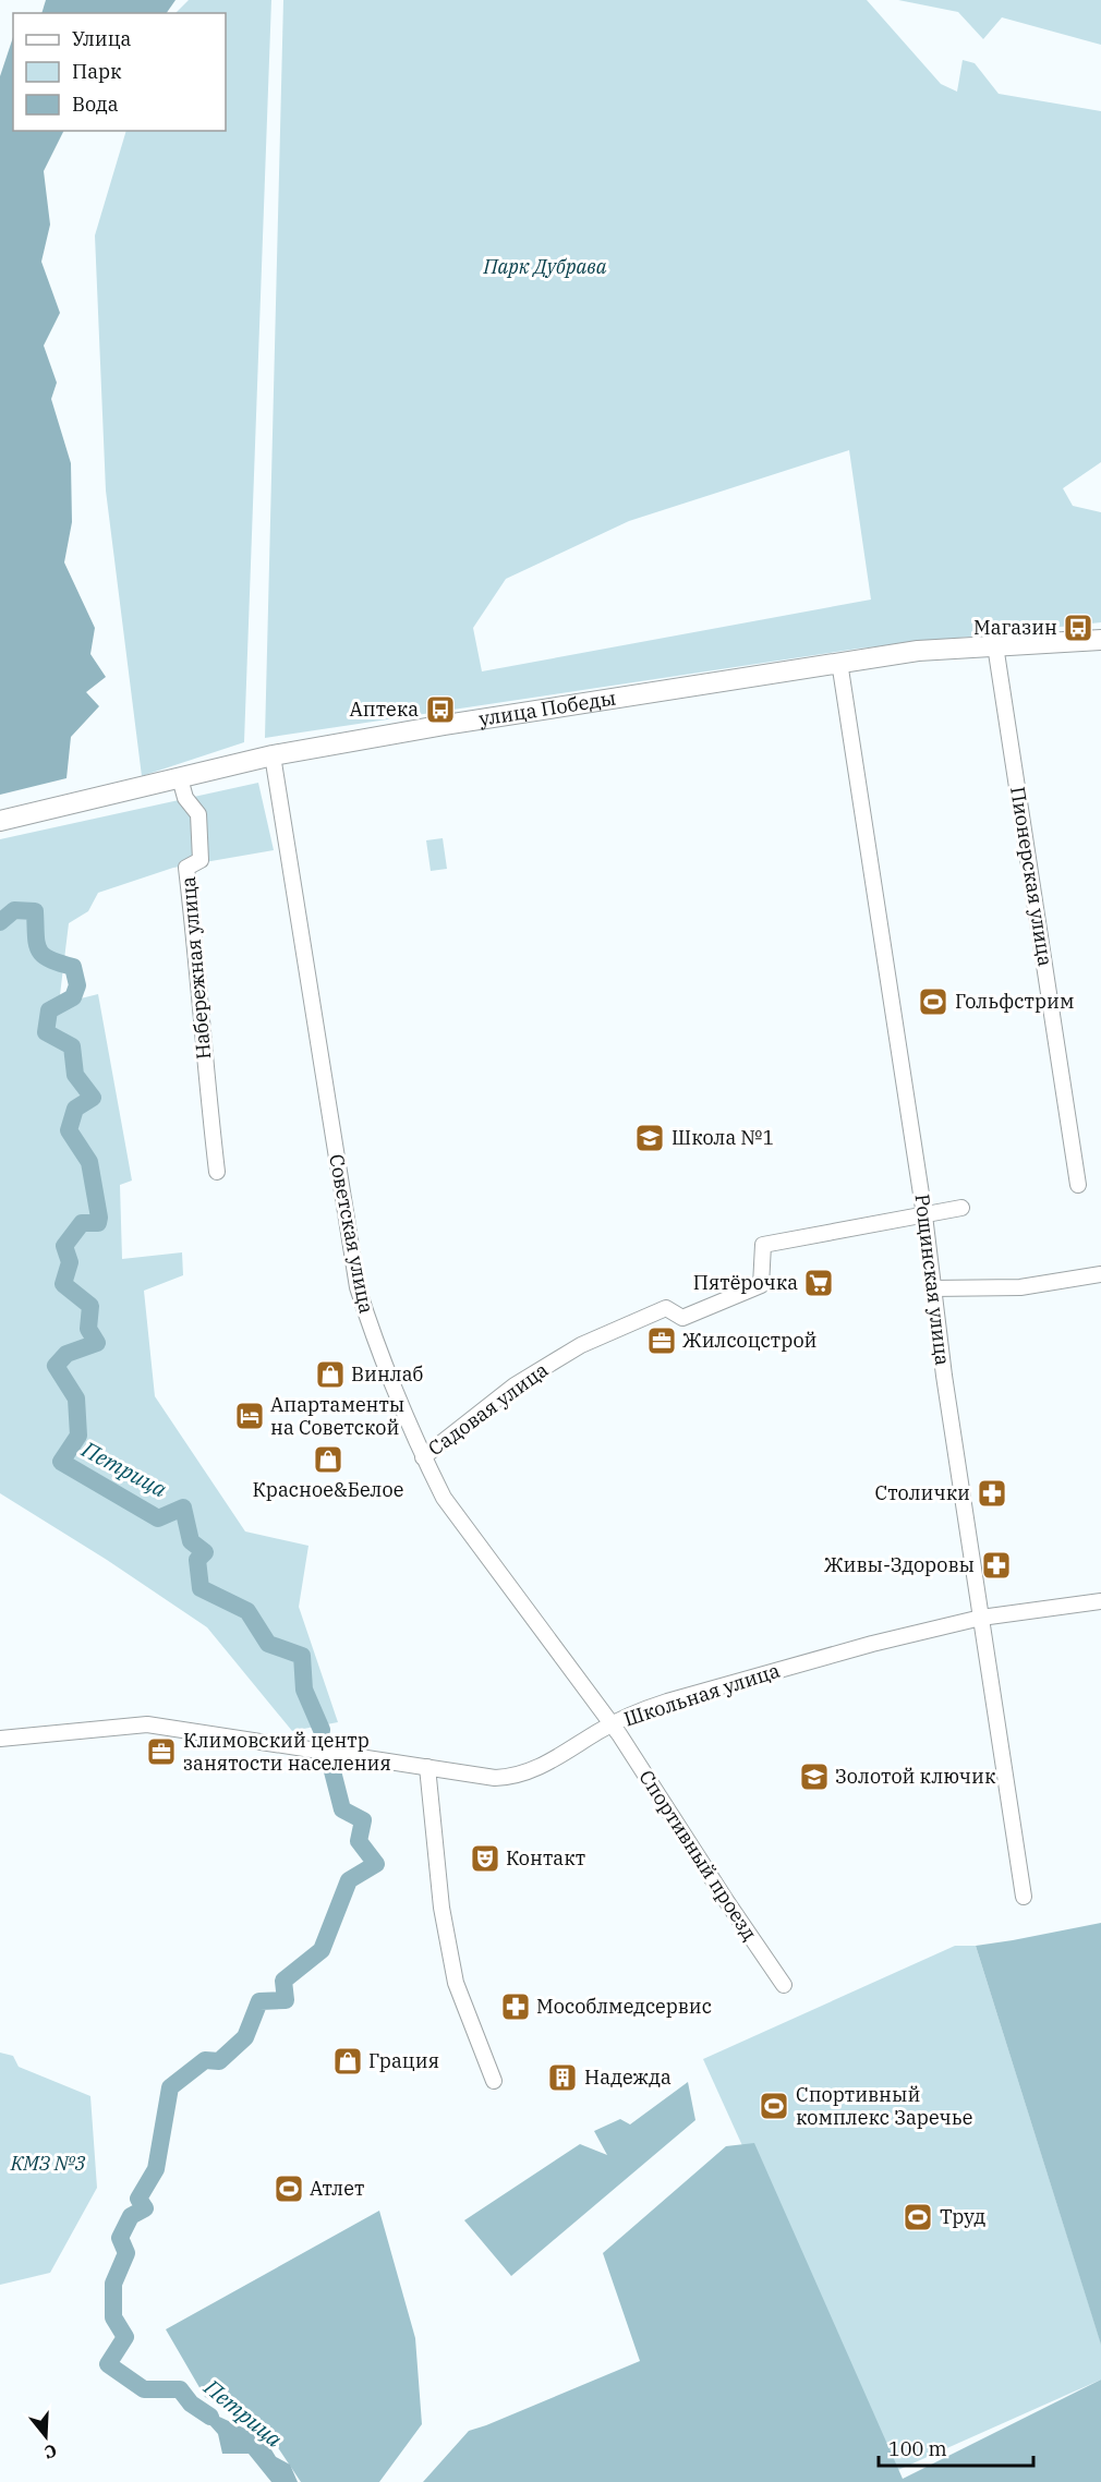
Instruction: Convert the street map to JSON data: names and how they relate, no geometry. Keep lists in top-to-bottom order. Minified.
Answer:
{"streets":{"main road":["улица Победы"],"street":["Пионерская улица","Набережная улица","Советская улица","Рощинская улица","Садовая улица","Школьная улица","Спортивный проезд"]},"crossings":[["улица Победы","Пионерская улица"],["улица Победы","Набережная улица"],["улица Победы","Советская улица"],["улица Победы","Рощинская улица"],["Советская улица","Садовая улица"],["Советская улица","Школьная улица"],["Советская улица","Спортивный проезд"],["Рощинская улица","Садовая улица"],["Рощинская улица","Школьная улица"],["Школьная улица","Спортивный проезд"]],"water":["Петрица"],"parks":["Парк Дубрава","КМЗ №3"],"places":{"bus stop":["Магазин","Аптека"],"sports":["Гольфстрим","Спортивный комплекс Заречье","Атлет","Труд"],"school or university":["Школа №1","Золотой ключик"],"supermarket":["Пятёрочка"],"office":["Жилсоцстрой","Климовский центр занятости населения"],"shop":["Винлаб","Красное&Белое","Грация"],"hotel":["Апартаменты на Советской"],"pharmacy":["Столички","Живы-Здоровы","Мособлмедсервис"],"theatre":["Контакт"],"building":["Надежда"]},"legend":["Улица","Парк","Вода"],"scale_bar":"100 m","north":"bottom"}
